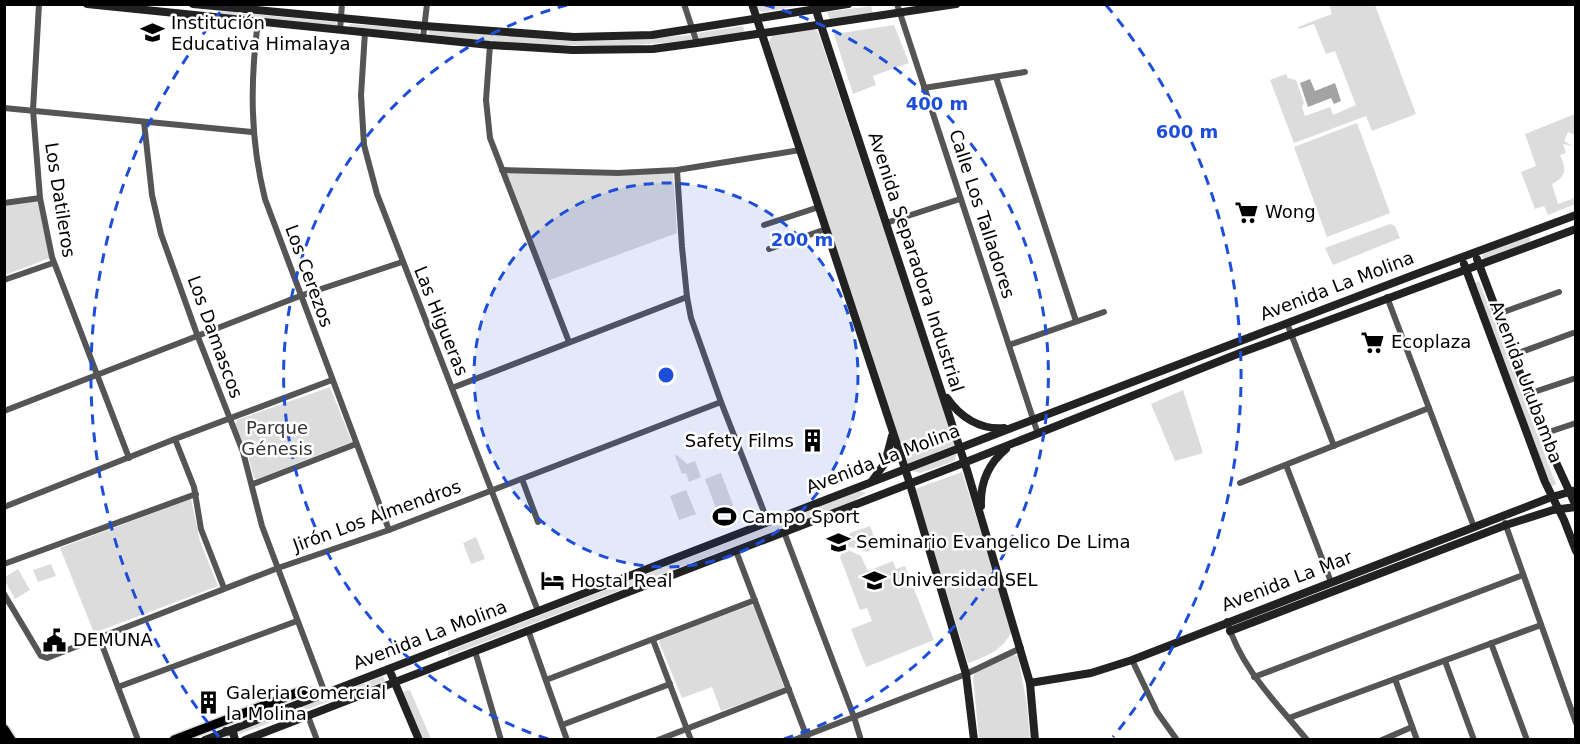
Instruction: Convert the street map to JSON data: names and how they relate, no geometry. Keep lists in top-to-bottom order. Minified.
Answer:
{"streets":{"main road":["Avenida Separadora Industrial","Avenida La Molina","Avenida Urubamba","Avenida La Mar"],"street":["Los Datileros","Calle Los Talladores","Los Cerezos","Las Higueras","Los Damascos","Jirón Los Almendros"]},"crossings":[["Calle Los Talladores","Avenida La Molina"],["Avenida Separadora Industrial","Avenida La Molina"],["Avenida Separadora Industrial","Avenida La Mar"],["Los Cerezos","Jirón Los Almendros"],["Avenida La Molina","Las Higueras"],["Avenida La Molina","Los Damascos"],["Avenida La Molina","Avenida Urubamba"],["Las Higueras","Jirón Los Almendros"],["Los Damascos","Jirón Los Almendros"],["Avenida Urubamba","Avenida La Mar"]],"parks":["Parque Génesis"],"places":{"school or university":["Institución Educativa Himalaya","Seminario Evangelico De Lima","Universidad SEL"],"supermarket":["Wong","Ecoplaza"],"building":["Safety Films","Galeria Comercial la Molina"],"sports":["Campo Sport"],"hotel":["Hostal Real"],"public building":["DEMUNA"]},"rings":["400 m","600 m","200 m"]}
